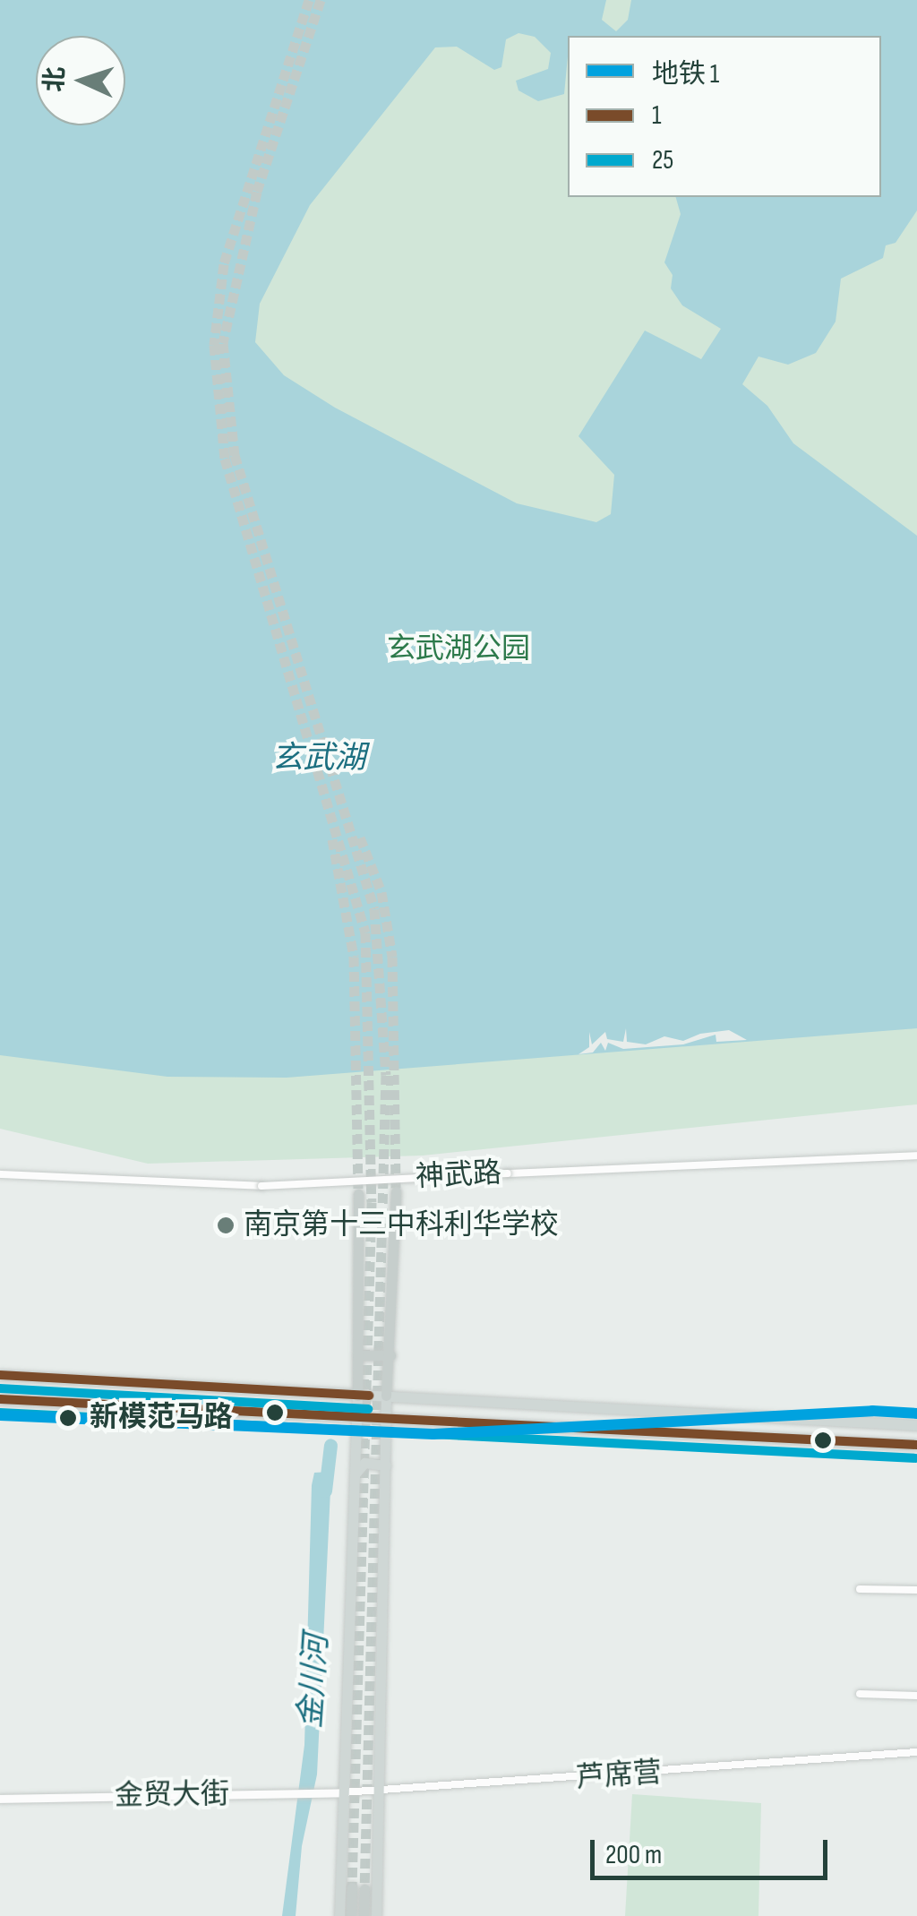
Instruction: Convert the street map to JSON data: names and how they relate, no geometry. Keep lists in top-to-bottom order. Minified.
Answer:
{"streets":{"street":["神武路","芦席营","金贸大街"]},"crossings":[["芦席营","金贸大街"]],"water":["玄武湖","金川河"],"parks":["玄武湖公园"],"places":["南京第十三中科利华学校","新模范马路"],"lines":["transit line 1","transit line 25","metro line 1"],"legend":["地铁 1","1","25"],"scale_bar":"200 m","north":"left"}
